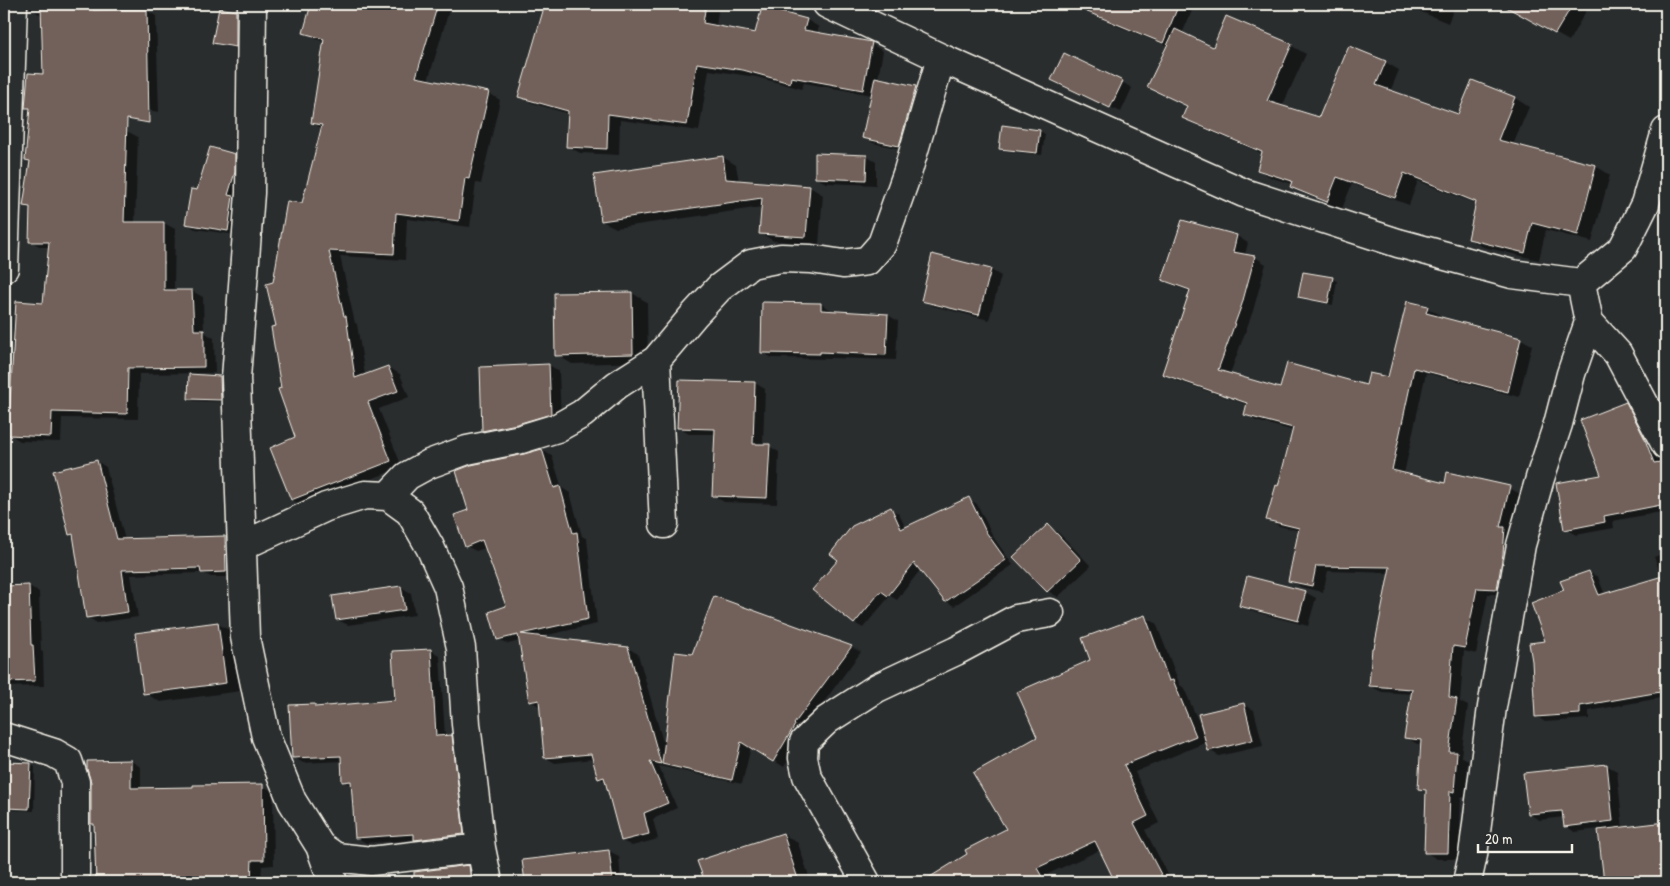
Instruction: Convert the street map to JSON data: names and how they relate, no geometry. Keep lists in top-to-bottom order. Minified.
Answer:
{"scale_bar":"20 m"}
